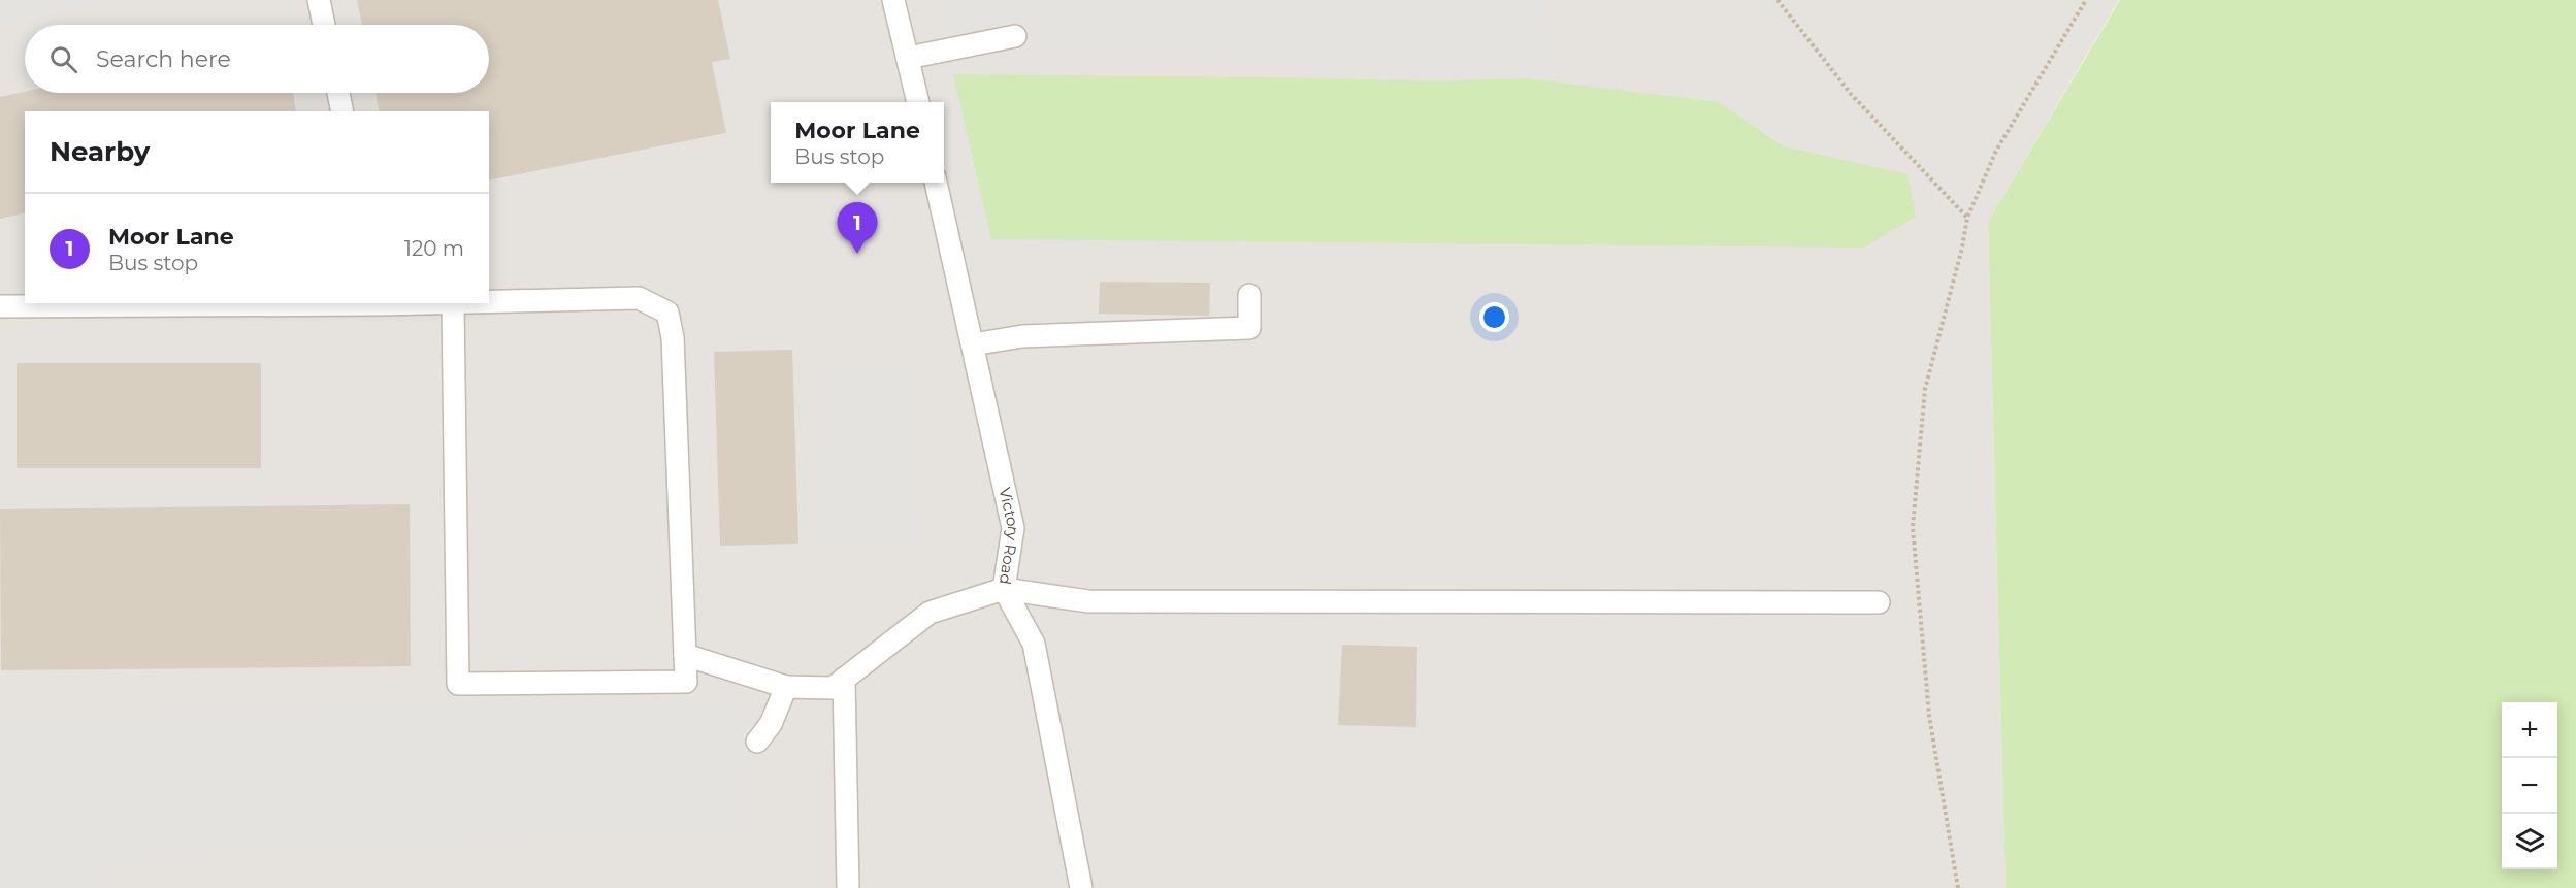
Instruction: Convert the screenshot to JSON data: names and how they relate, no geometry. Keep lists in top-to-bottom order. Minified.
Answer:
{"streets":{"lane":["Victory Road"]},"page":{"search":"Search here","popup":["Moor Lane","Bus stop"],"heading":"Nearby","list":[{"mark":"1","name":"Moor Lane","note":"Bus stop","value":"120 m"}],"pins":"1","map_buttons":["+","−"]}}
